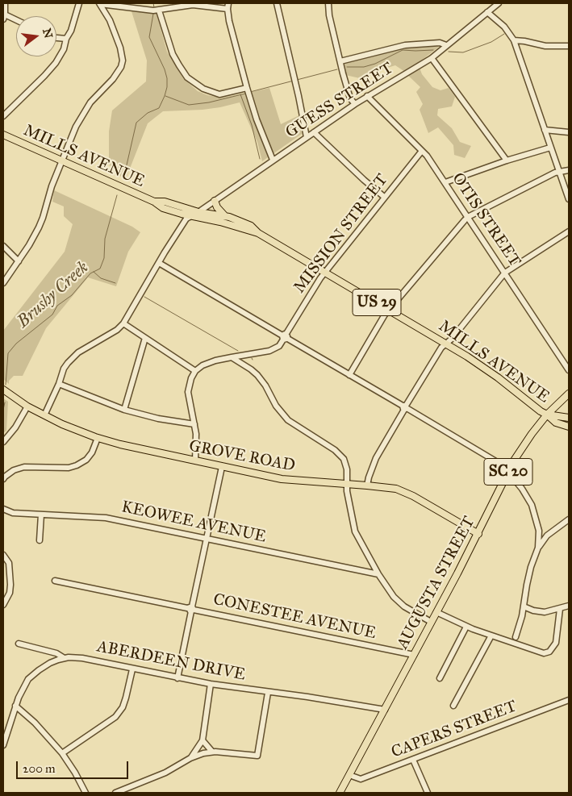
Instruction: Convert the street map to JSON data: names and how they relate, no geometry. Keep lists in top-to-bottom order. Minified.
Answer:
{"streets":{"main road":["MILLS AVENUE","US 29","GROVE ROAD","SC 20","AUGUSTA STREET"],"street":["GUESS STREET","OTIS STREET","MISSION STREET","KEOWEE AVENUE","CONESTEE AVENUE","ABERDEEN DRIVE","CAPERS STREET"]},"crossings":[["GUESS STREET","MILLS AVENUE"],["GUESS STREET","OTIS STREET"],["MILLS AVENUE","MISSION STREET"],["MILLS AVENUE","US 29"],["MILLS AVENUE","AUGUSTA STREET"],["OTIS STREET","MISSION STREET"],["US 29","AUGUSTA STREET"],["GROVE ROAD","AUGUSTA STREET"],["AUGUSTA STREET","CONESTEE AVENUE"],["AUGUSTA STREET","ABERDEEN DRIVE"],["AUGUSTA STREET","CAPERS STREET"]],"water":["Brushy Creek"],"scale_bar":"200 m","north":"right"}
